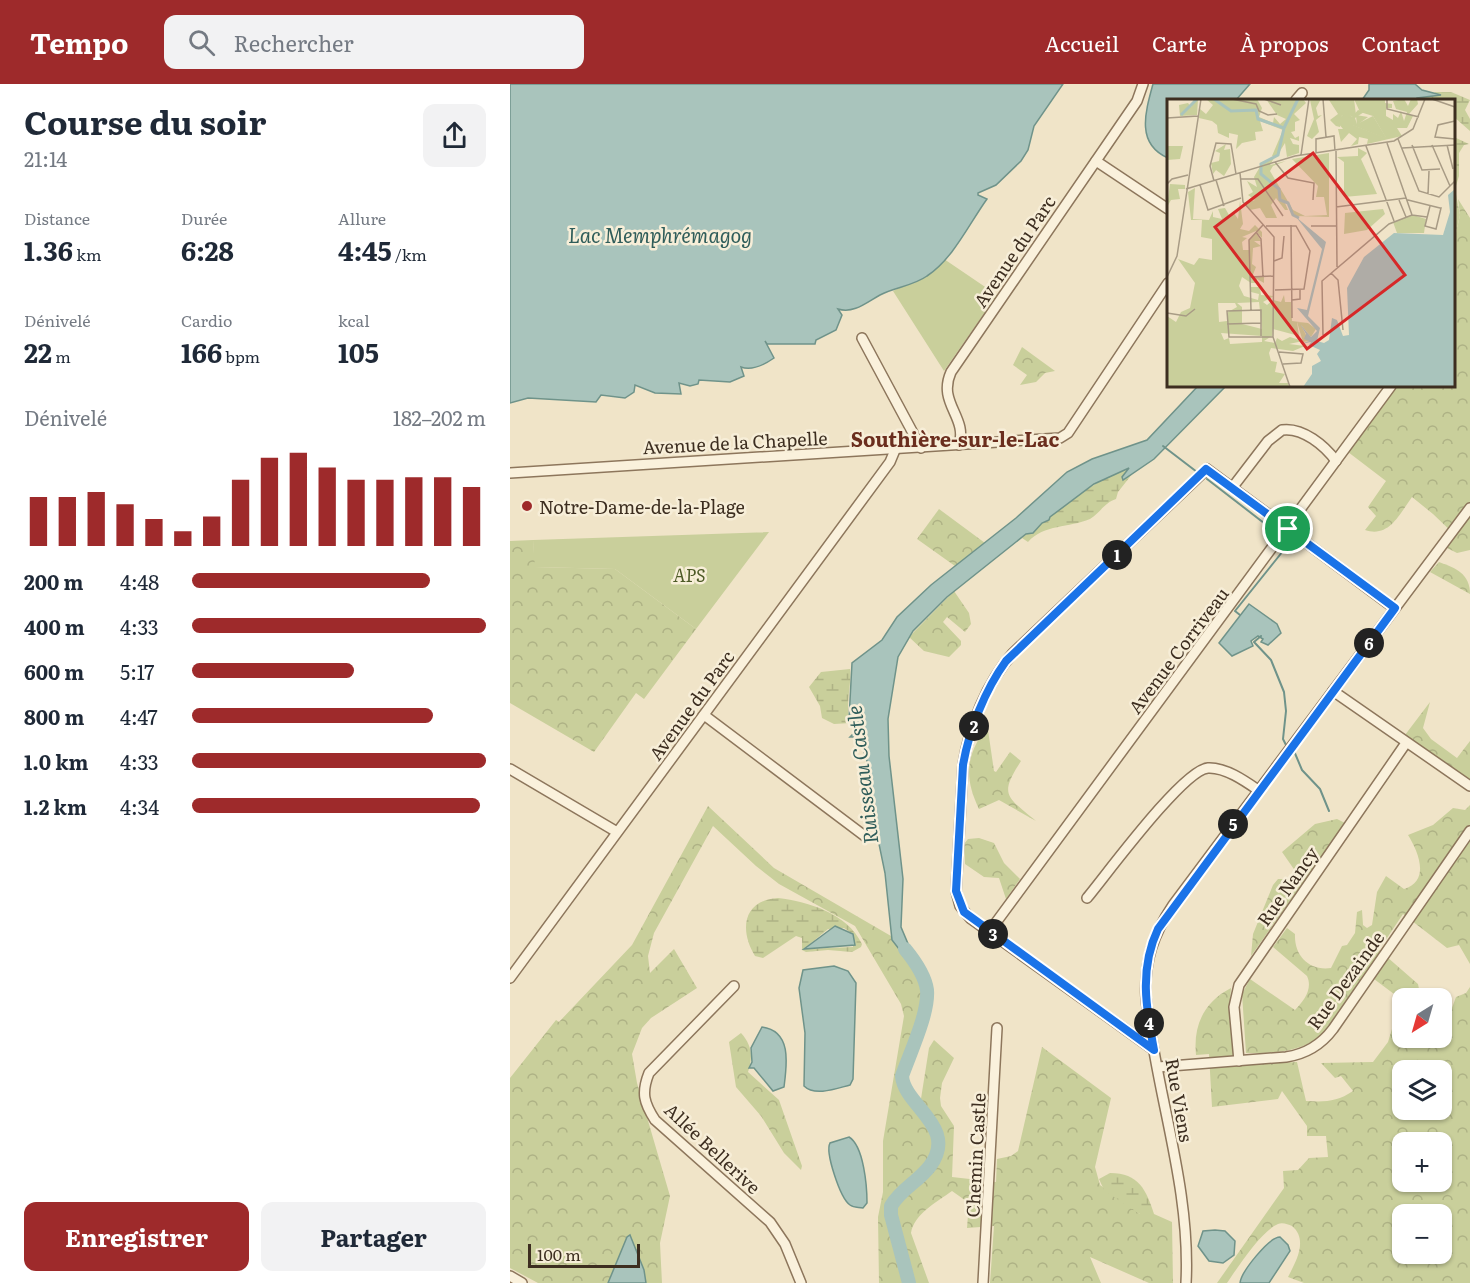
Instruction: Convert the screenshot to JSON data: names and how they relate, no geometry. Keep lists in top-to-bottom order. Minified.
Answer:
{"streets":{"street":["Avenue du Parc","Avenue de la Chapelle","Avenue Corriveau","Rue Nancy","Rue Dezainde","Rue Viens","Allée Bellerive","Chemin Castle"]},"crossings":[["Avenue du Parc","Avenue de la Chapelle"],["Rue Nancy","Rue Dezainde"],["Rue Dezainde","Rue Viens"]],"districts":["Southière-sur-le-Lac"],"water":["Lac Memphrémagog","Ruisseau Castle"],"parks":["APS"],"places":["Notre-Dame-de-la-Plage"],"scale_bar":"100 m","north":"bottom left","page":{"header":"Tempo","search":"Rechercher","nav":["Accueil","Carte","À propos","Contact"],"heading":["Course du soir","21:14"],"stats":[["Distance","1.36 km"],["Durée","6:28"],["Allure","4:45 /km"],["Dénivelé","22 m"],["Cardio","166 bpm"],["kcal","105"]],"chart":["Dénivelé","182–202 m"],"pins":["1","6","2","5","3","4"],"list":[{"name":"200 m","note":"4:48"},{"name":"400 m","note":"4:33"},{"name":"600 m","note":"5:17"},{"name":"800 m","note":"4:47"},{"name":"1.0 km","note":"4:33"},{"name":"1.2 km","note":"4:34"}],"map_buttons":["+","−"],"buttons":["Enregistrer","Partager"],"scale":"100 m"}}
